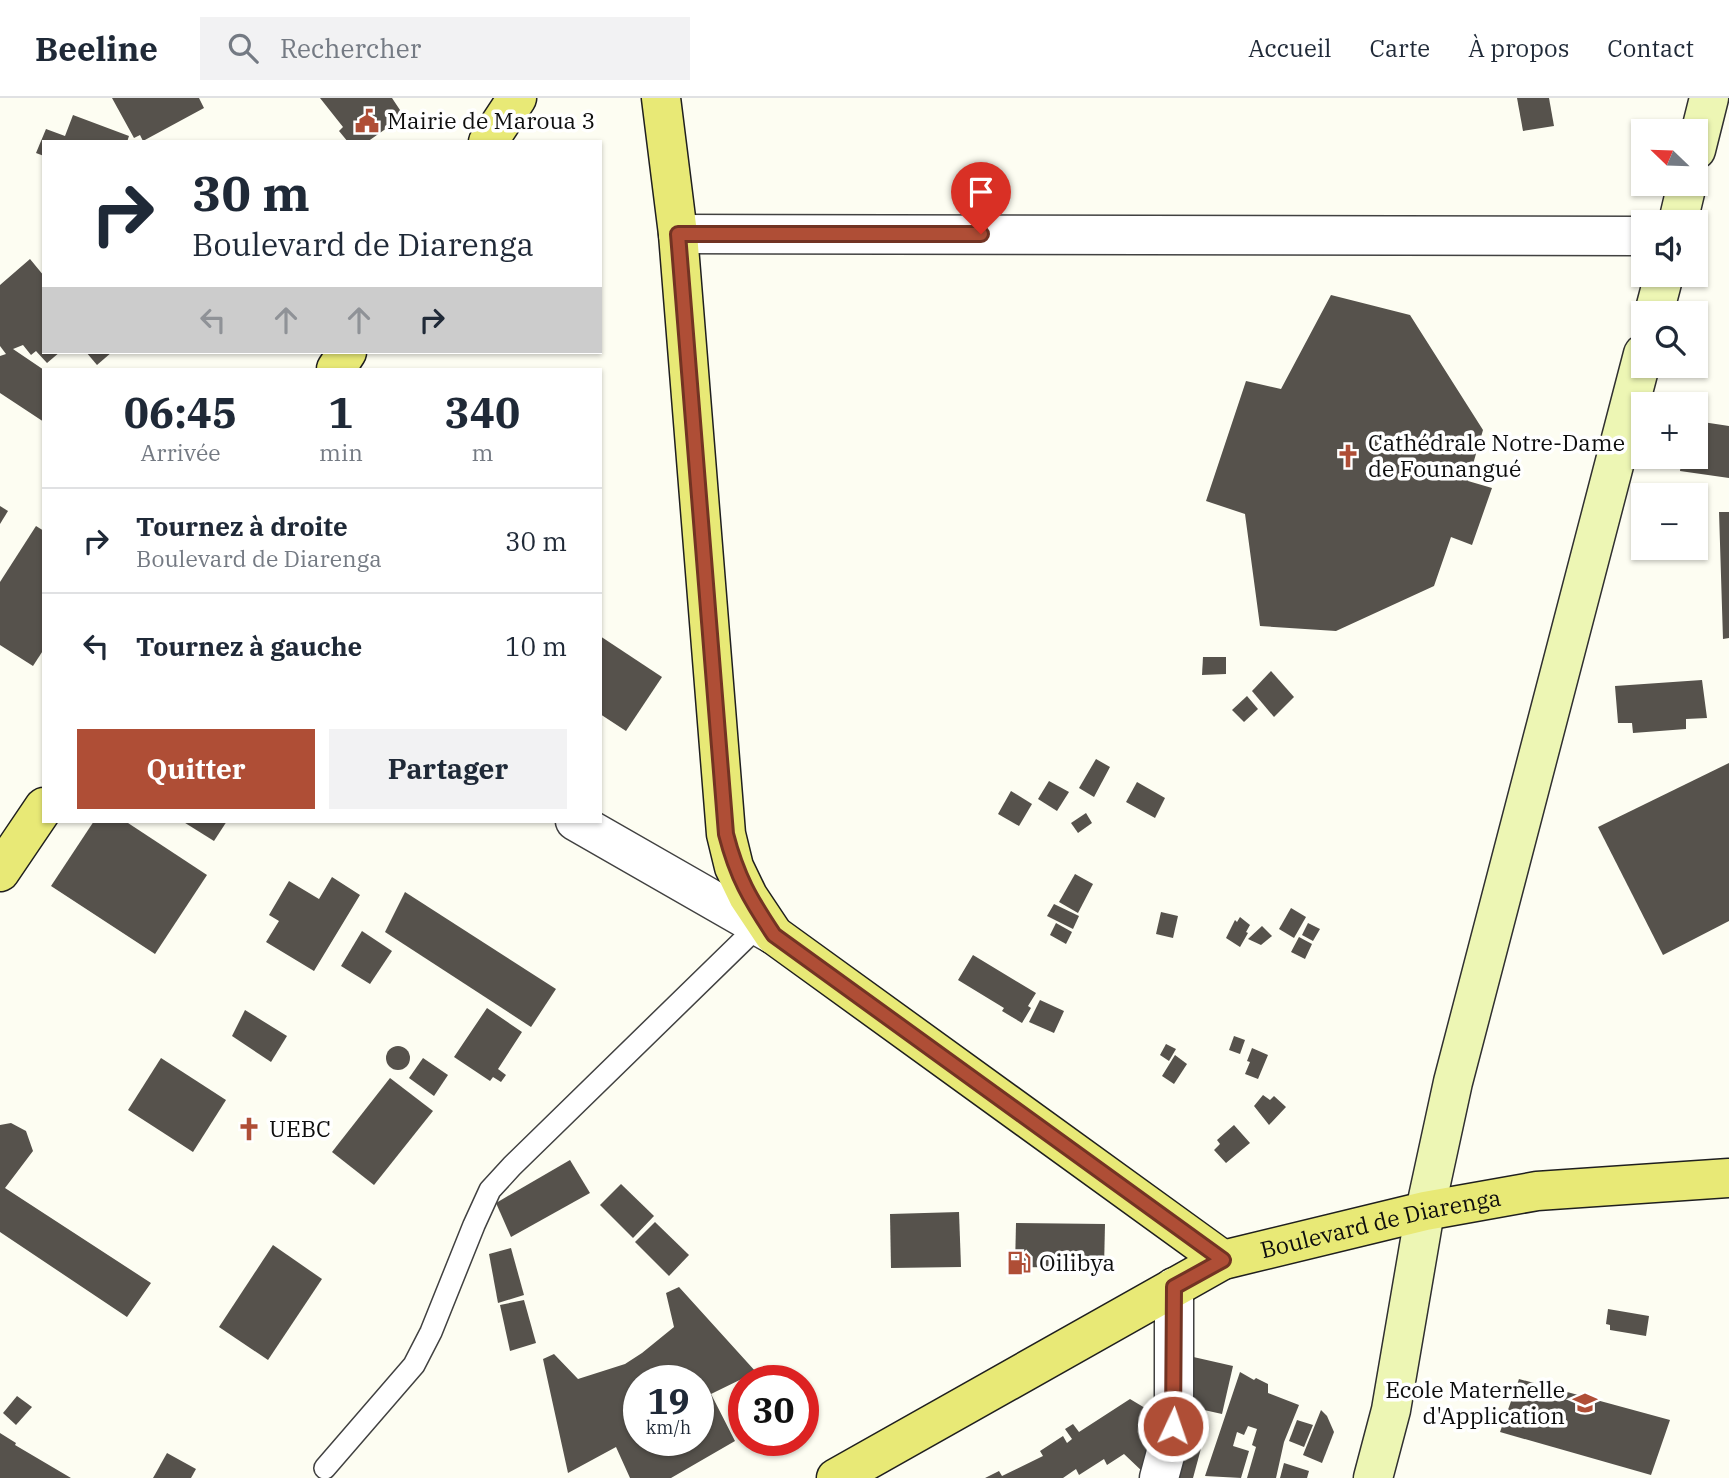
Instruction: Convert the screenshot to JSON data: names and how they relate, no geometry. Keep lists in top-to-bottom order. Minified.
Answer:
{"streets":{"main road":["Boulevard de Diarenga"]},"places":{"public building":["Mairie de Maroua 3"],"church":["Cathédrale Notre-Dame de Founangué","UEBC"],"fuel station":["Oilibya"],"school or university":["Ecole Maternelle d'Application"]},"north":"top left","page":{"header":"Beeline","search":"Rechercher","nav":["Accueil","Carte","À propos","Contact"],"map_buttons":["+","−"],"turn":["30 m","Boulevard de Diarenga"],"eta":["06:45","Arrivée","1","min","340","m"],"list":[{"name":"Tournez à droite","note":"Boulevard de Diarenga","value":"30 m"},{"name":"Tournez à gauche","value":"10 m"}],"buttons":["Quitter","Partager"],"speed":"19 km/h","limit":"30"}}
